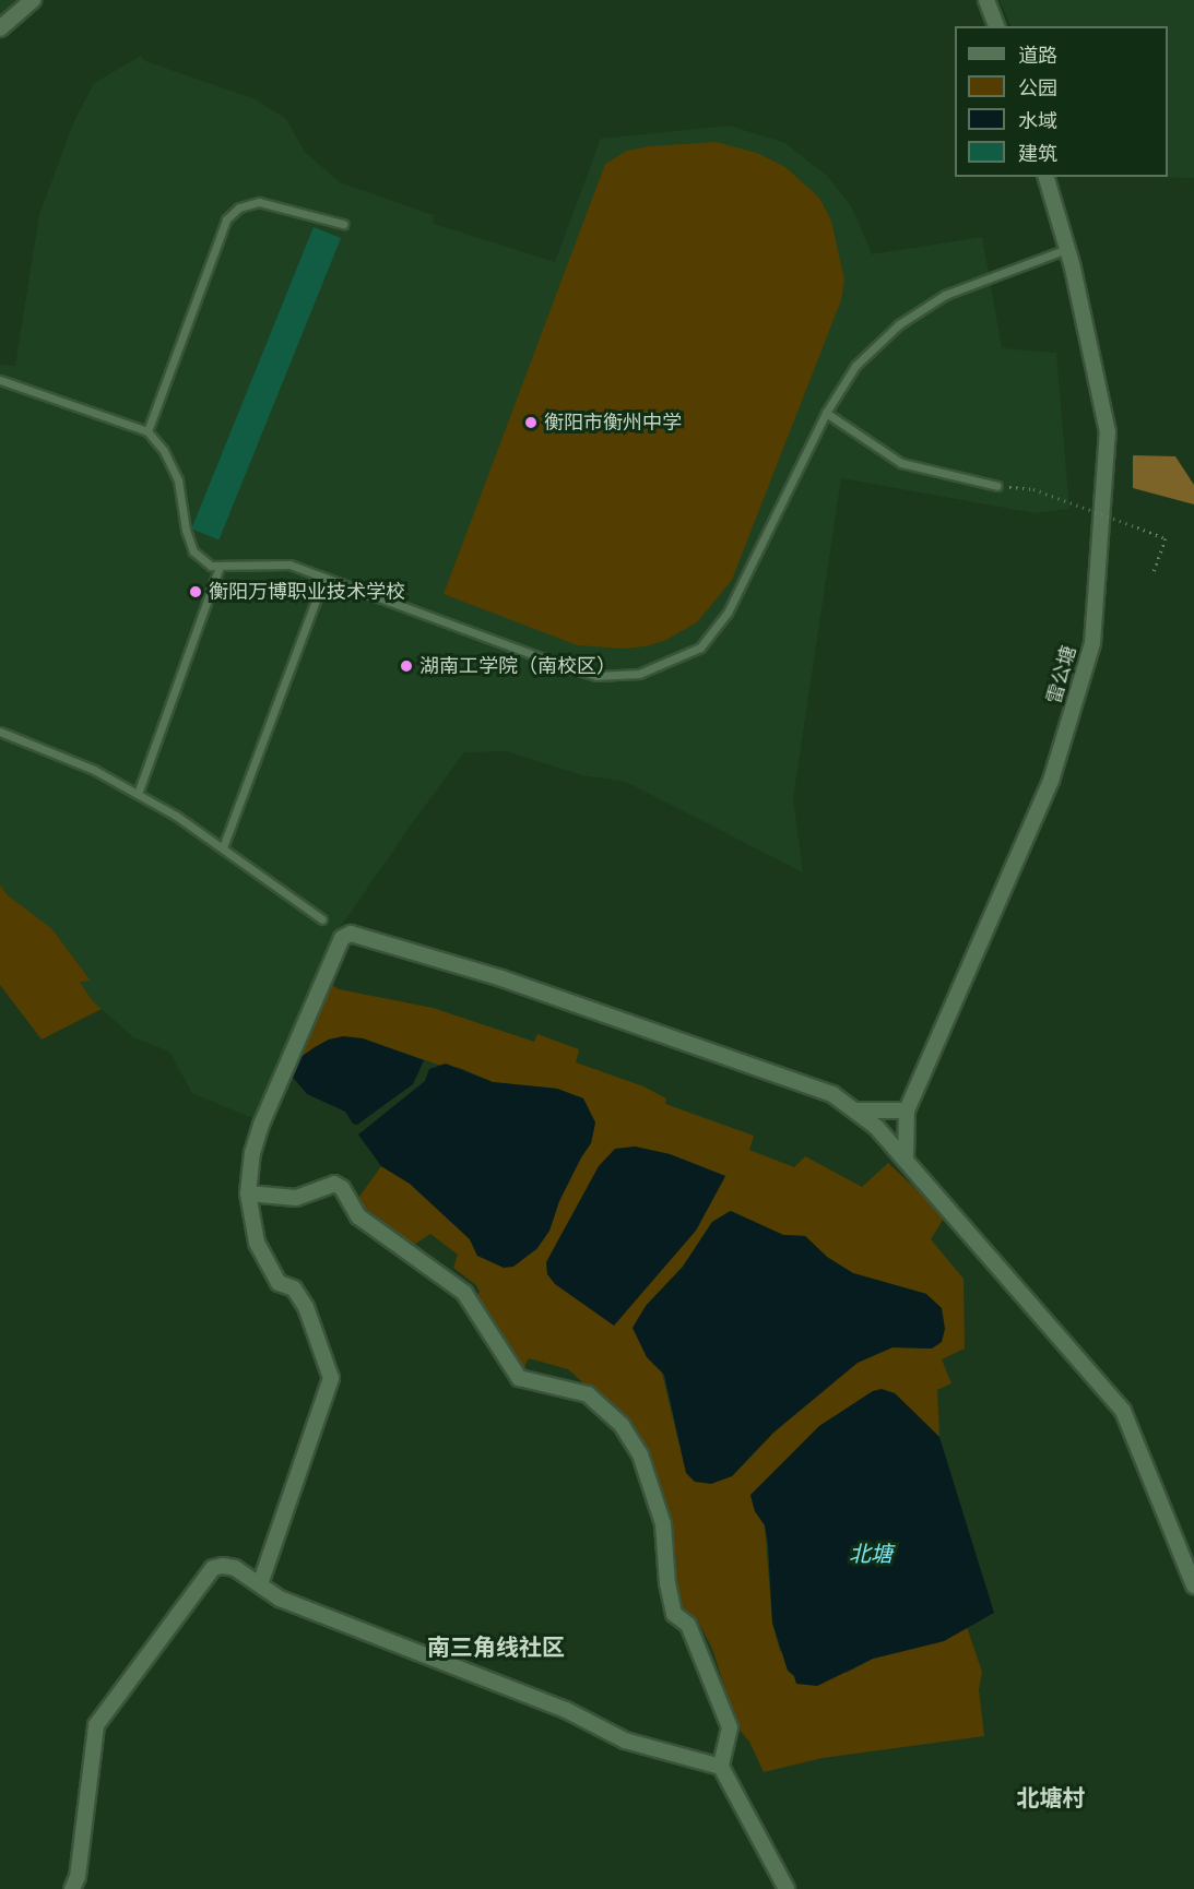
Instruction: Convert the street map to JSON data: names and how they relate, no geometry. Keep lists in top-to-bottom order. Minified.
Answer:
{"streets":{"street":["雷公塘"]},"districts":["南三角线社区","北塘村"],"water":["北塘"],"places":["衡阳市衡州中学","衡阳万博职业技术学校","湖南工学院（南校区）"],"legend":["道路","公园","水域","建筑"]}
